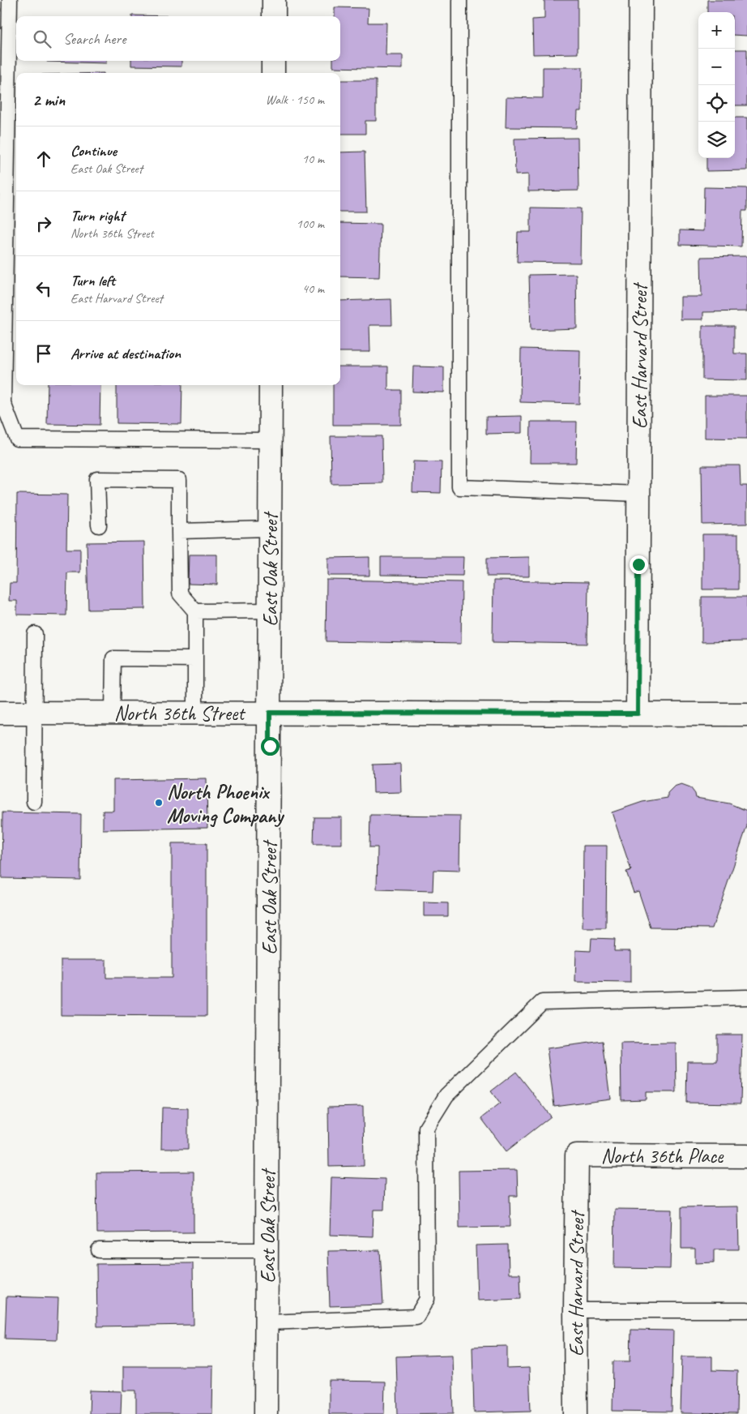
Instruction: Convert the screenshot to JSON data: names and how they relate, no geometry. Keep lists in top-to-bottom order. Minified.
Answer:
{"streets":{"street":["East Harvard Street","East Oak Street","North 36th Street","North 36th Place"]},"crossings":[["East Harvard Street","North 36th Street"],["East Harvard Street","North 36th Place"],["East Oak Street","North 36th Street"]],"places":["North Phoenix Moving Company"],"page":{"map_buttons":["+","−"],"search":"Search here","heading":["2 min","Walk · 150 m"],"list":[["Continue","East Oak Street","10 m"],["Turn right","North 36th Street","100 m"],["Turn left","East Harvard Street","40 m"],"Arrive at destination"]}}
